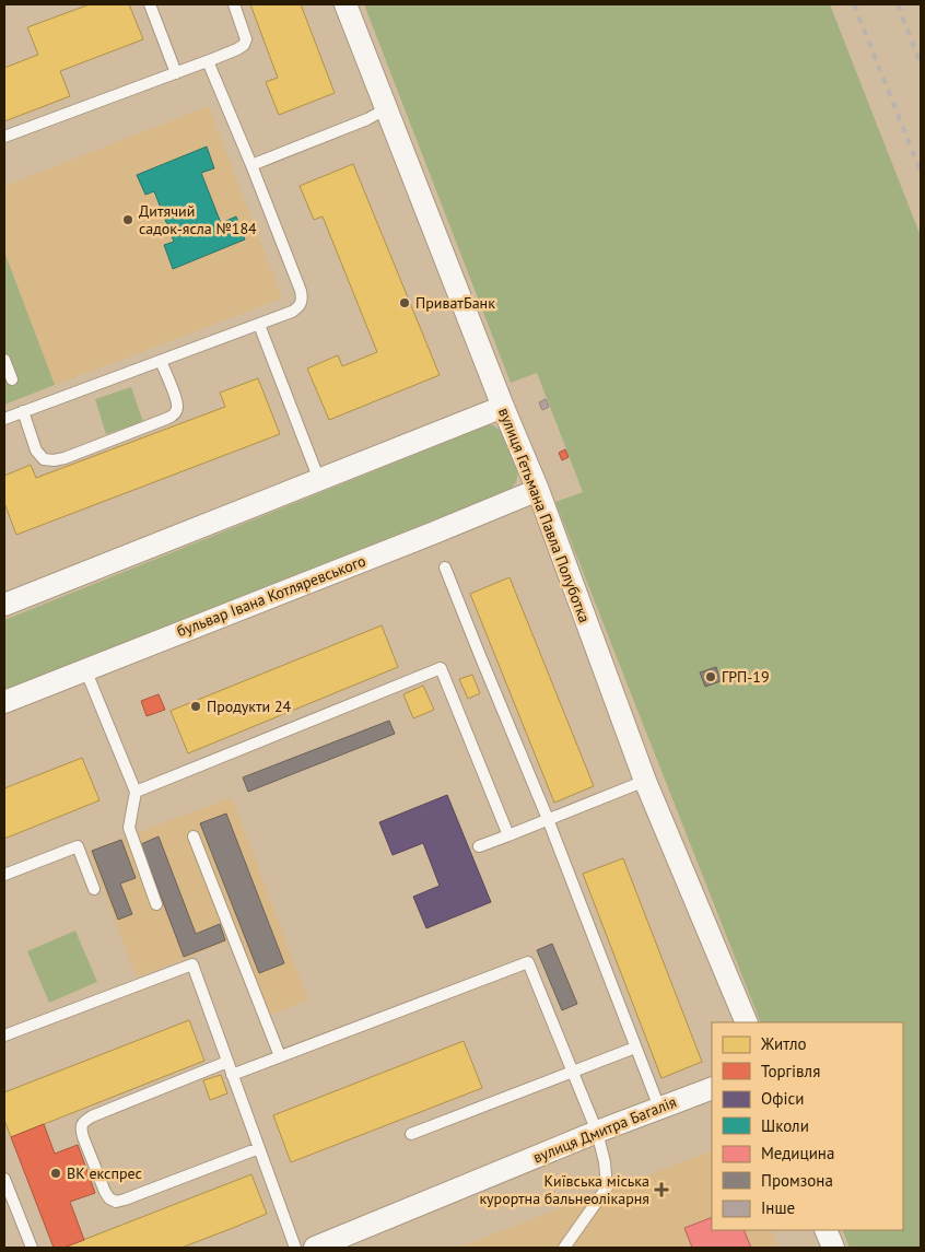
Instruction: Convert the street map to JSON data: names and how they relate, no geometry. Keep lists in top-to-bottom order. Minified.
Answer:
{"streets":{"street":["вулиця Гетьмана Павла Полуботка","бульвар Івана Котляревського","вулиця Дмитра Багалія"]},"crossings":[["вулиця Гетьмана Павла Полуботка","бульвар Івана Котляревського"]],"places":{"other":["Дитячий садок-ясла №184","ПриватБанк","ГРП-19","Продукти 24","ВК експрес"],"health":["Київська міська курортна бальнеолікарня"]},"legend":["Житло","Торгівля","Офіси","Школи","Медицина","Промзона","Інше"]}
